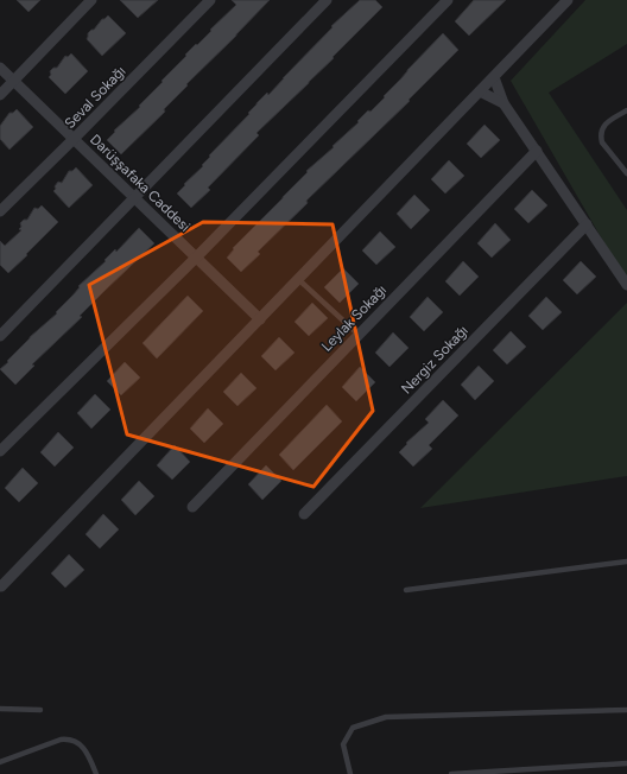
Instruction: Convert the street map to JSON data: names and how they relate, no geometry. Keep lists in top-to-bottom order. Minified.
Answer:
{"streets":{"street":["Seval Sokağı","Darüşşafaka Caddesi","Leylak Sokağı","Nergiz Sokağı"]},"crossings":[["Seval Sokağı","Darüşşafaka Caddesi"]]}
